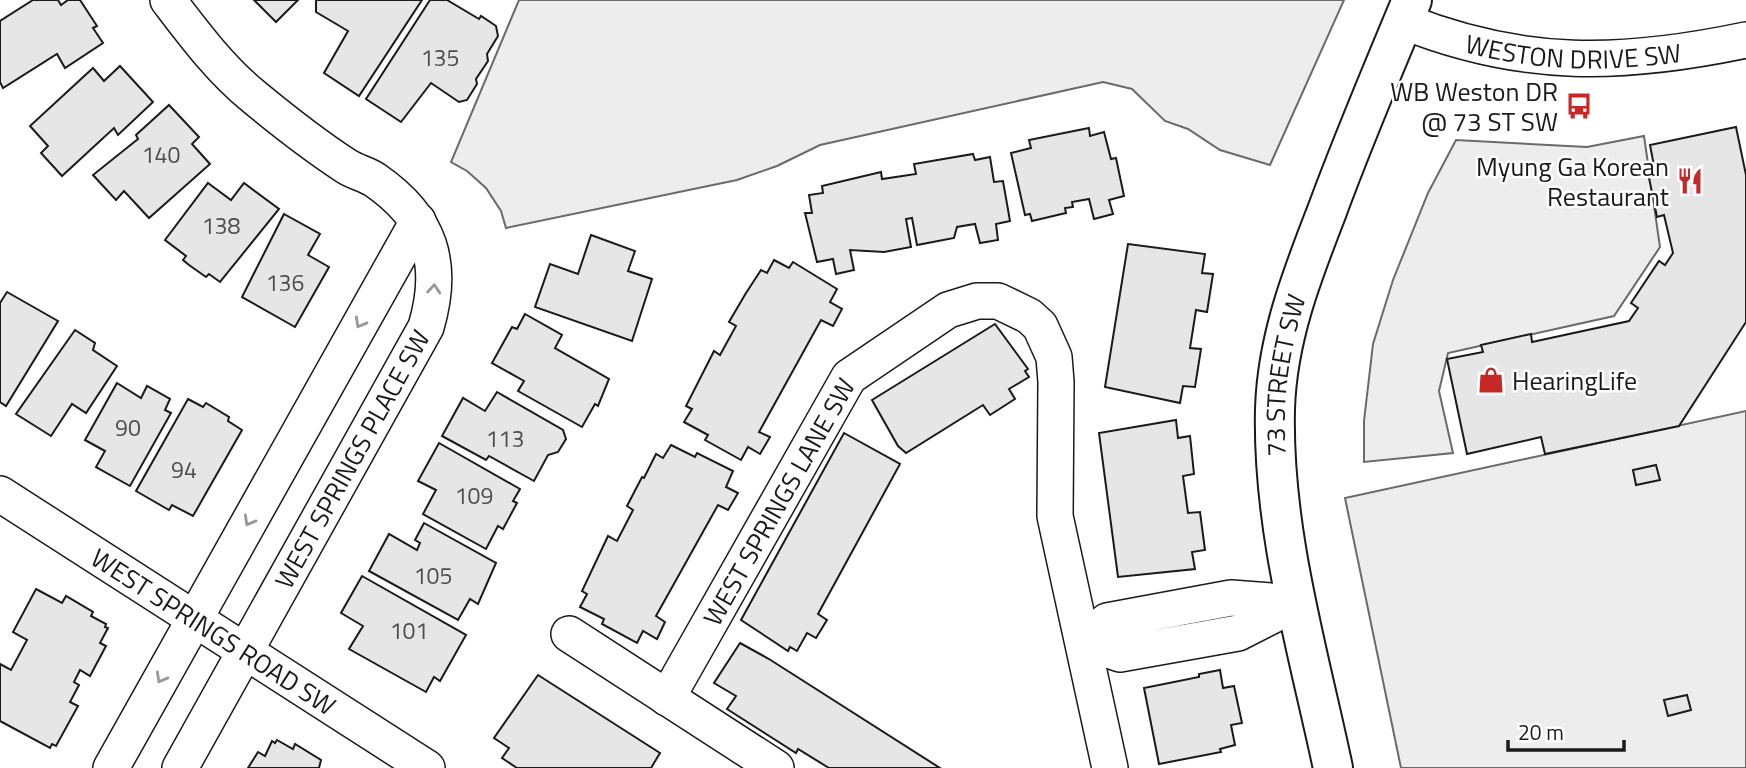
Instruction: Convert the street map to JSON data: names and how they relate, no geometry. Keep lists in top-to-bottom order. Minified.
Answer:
{"streets":{"street":["WESTON DRIVE SW","73 STREET SW","WEST SPRINGS PLACE SW","WEST SPRINGS LANE SW","WEST SPRINGS ROAD SW"]},"crossings":[["WESTON DRIVE SW","73 STREET SW"],["WEST SPRINGS PLACE SW","WEST SPRINGS ROAD SW"]],"places":{"bus stop":["WB Weston DR @ 73 ST SW"],"restaurant":["Myung Ga Korean Restaurant"],"shop":["HearingLife"]},"house_numbers":["135","140","138","136","90","113","94","109","105","101"],"scale_bar":"20 m"}
